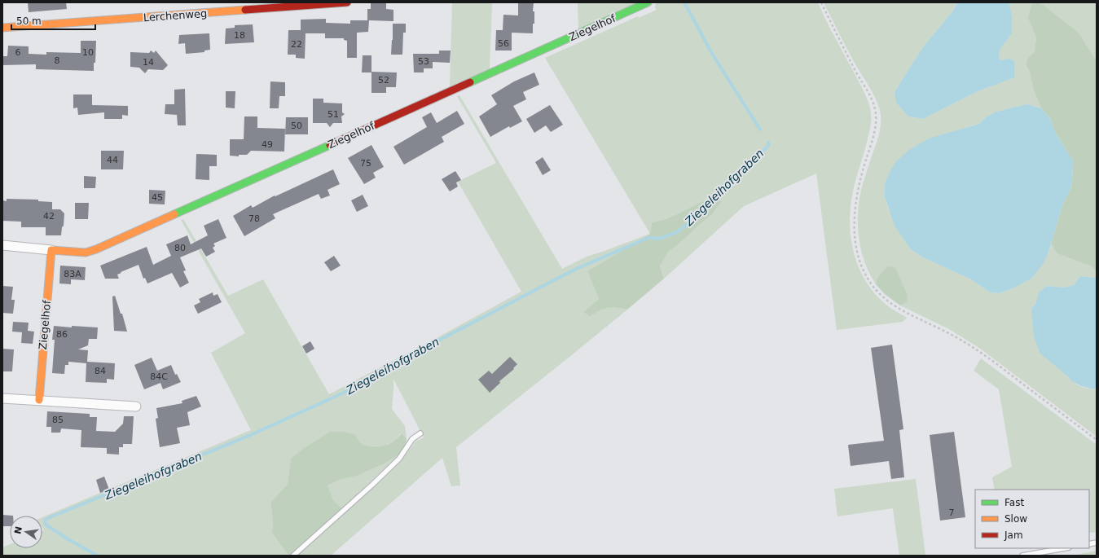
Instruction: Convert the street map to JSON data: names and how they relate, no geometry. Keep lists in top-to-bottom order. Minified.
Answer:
{"streets":{"street":["Lerchenweg","Ziegelhof"]},"water":["Ziegeleihofgraben"],"house_numbers":["18","56","22","6","10","8","53","14","52","51","50","49","44","75","45","42","78","80","83A","86","84","84C","85","7"],"legend":["Fast","Slow","Jam"],"scale_bar":"50 m","north":"left"}
